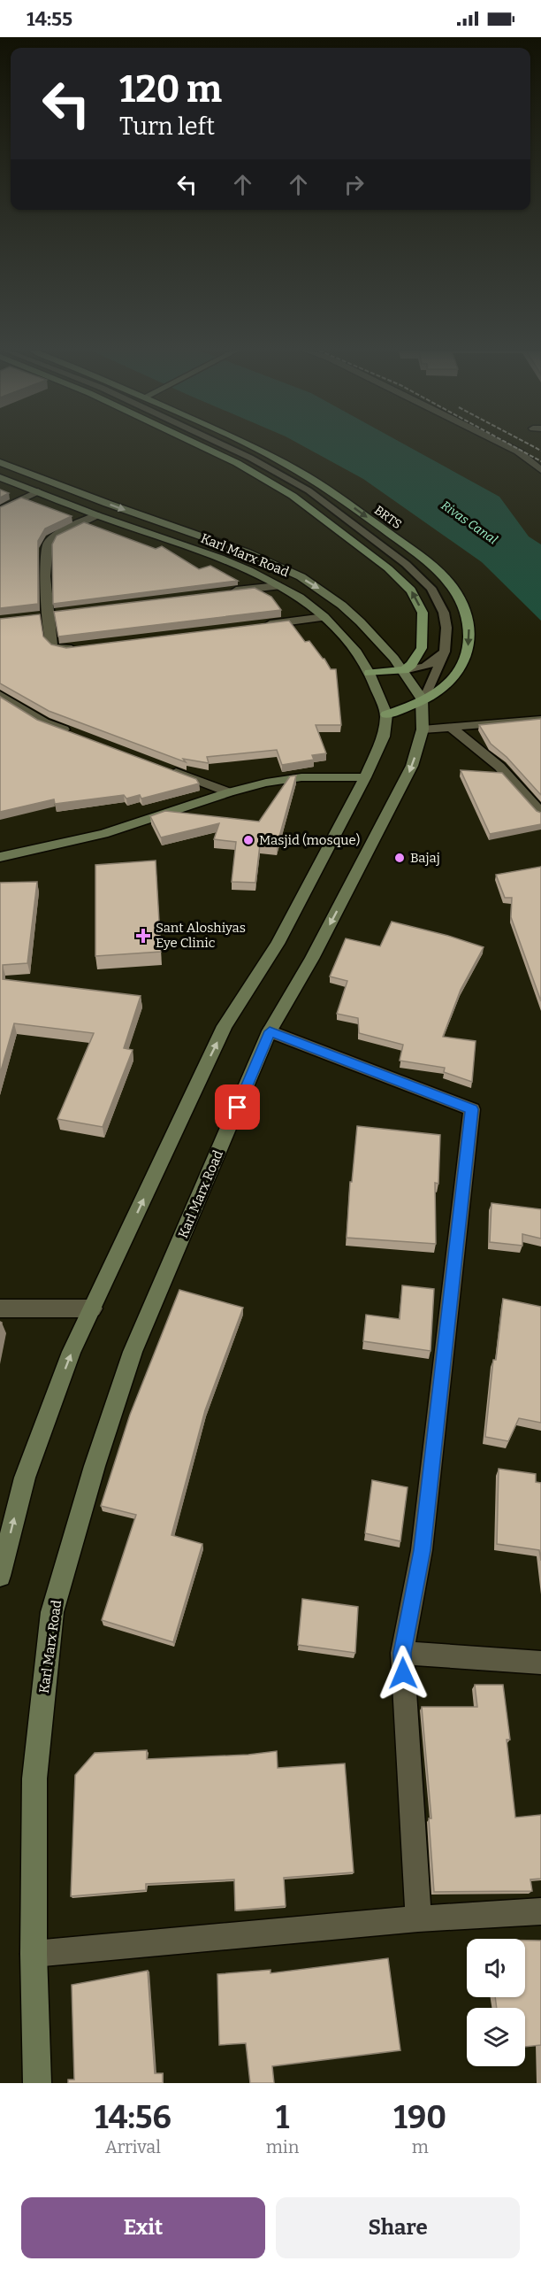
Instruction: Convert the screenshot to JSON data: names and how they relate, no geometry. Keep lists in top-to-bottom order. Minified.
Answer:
{"streets":{"main road":["BRTS","Karl Marx Road"]},"crossings":[["BRTS","Karl Marx Road"]],"water":["Rivas Canal"],"places":{"other":["Masjid (mosque)","Bajaj"],"health":["Sant Aloshiyas Eye Clinic"]},"page":{"status":"14:55","turn":["120 m","Turn left"],"eta":["14:56","Arrival","1","min","190","m"],"buttons":["Exit","Share"]}}
